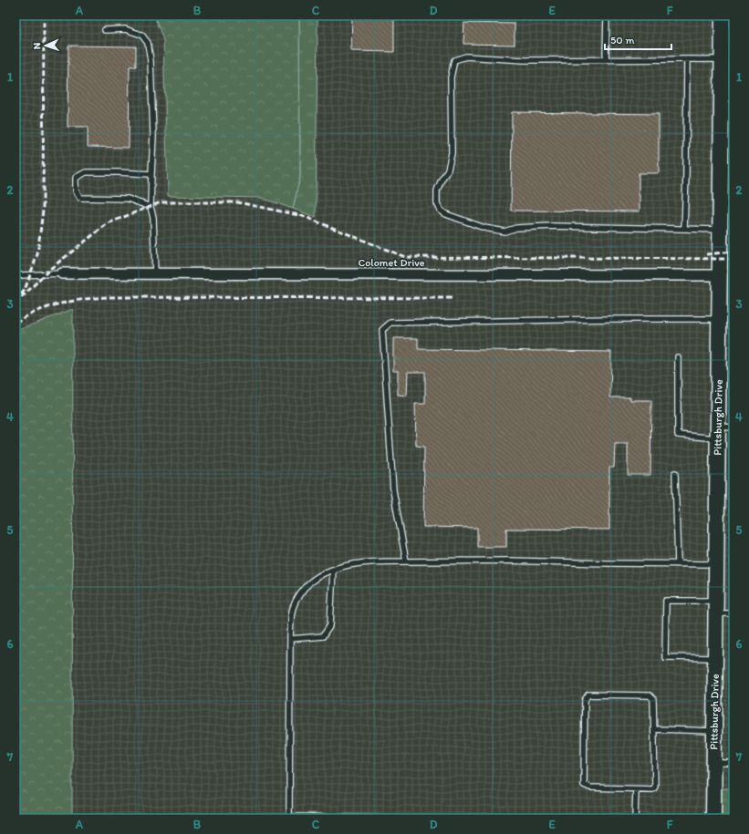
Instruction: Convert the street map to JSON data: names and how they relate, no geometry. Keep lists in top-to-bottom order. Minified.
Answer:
{"streets":{"street":["Colomet Drive","Pittsburgh Drive"]},"crossings":[["Colomet Drive","Pittsburgh Drive"]],"scale_bar":"50 m","north":"left","grid":{"columns":["A","B","C","D","E","F"],"rows":["1","2","3","4","5","6","7"]}}
